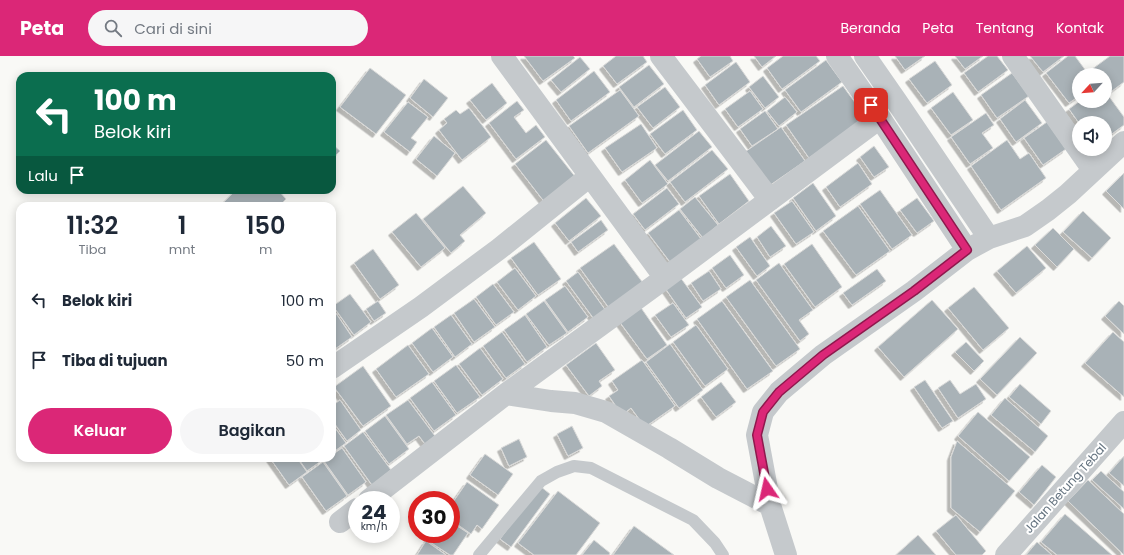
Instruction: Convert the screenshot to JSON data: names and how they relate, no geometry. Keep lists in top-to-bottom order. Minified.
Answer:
{"streets":{"street":["Jalan Betung Tebal"]},"north":"bottom left","page":{"header":"Peta","search":"Cari di sini","nav":["Beranda","Peta","Tentang","Kontak"],"turn":["100 m","Belok kiri"],"then":"Lalu","eta":["11:32","Tiba","1","mnt","150","m"],"list":[{"name":"Belok kiri","value":"100 m"},{"name":"Tiba di tujuan","value":"50 m"}],"buttons":["Keluar","Bagikan"],"speed":"24 km/h","limit":"30"}}
